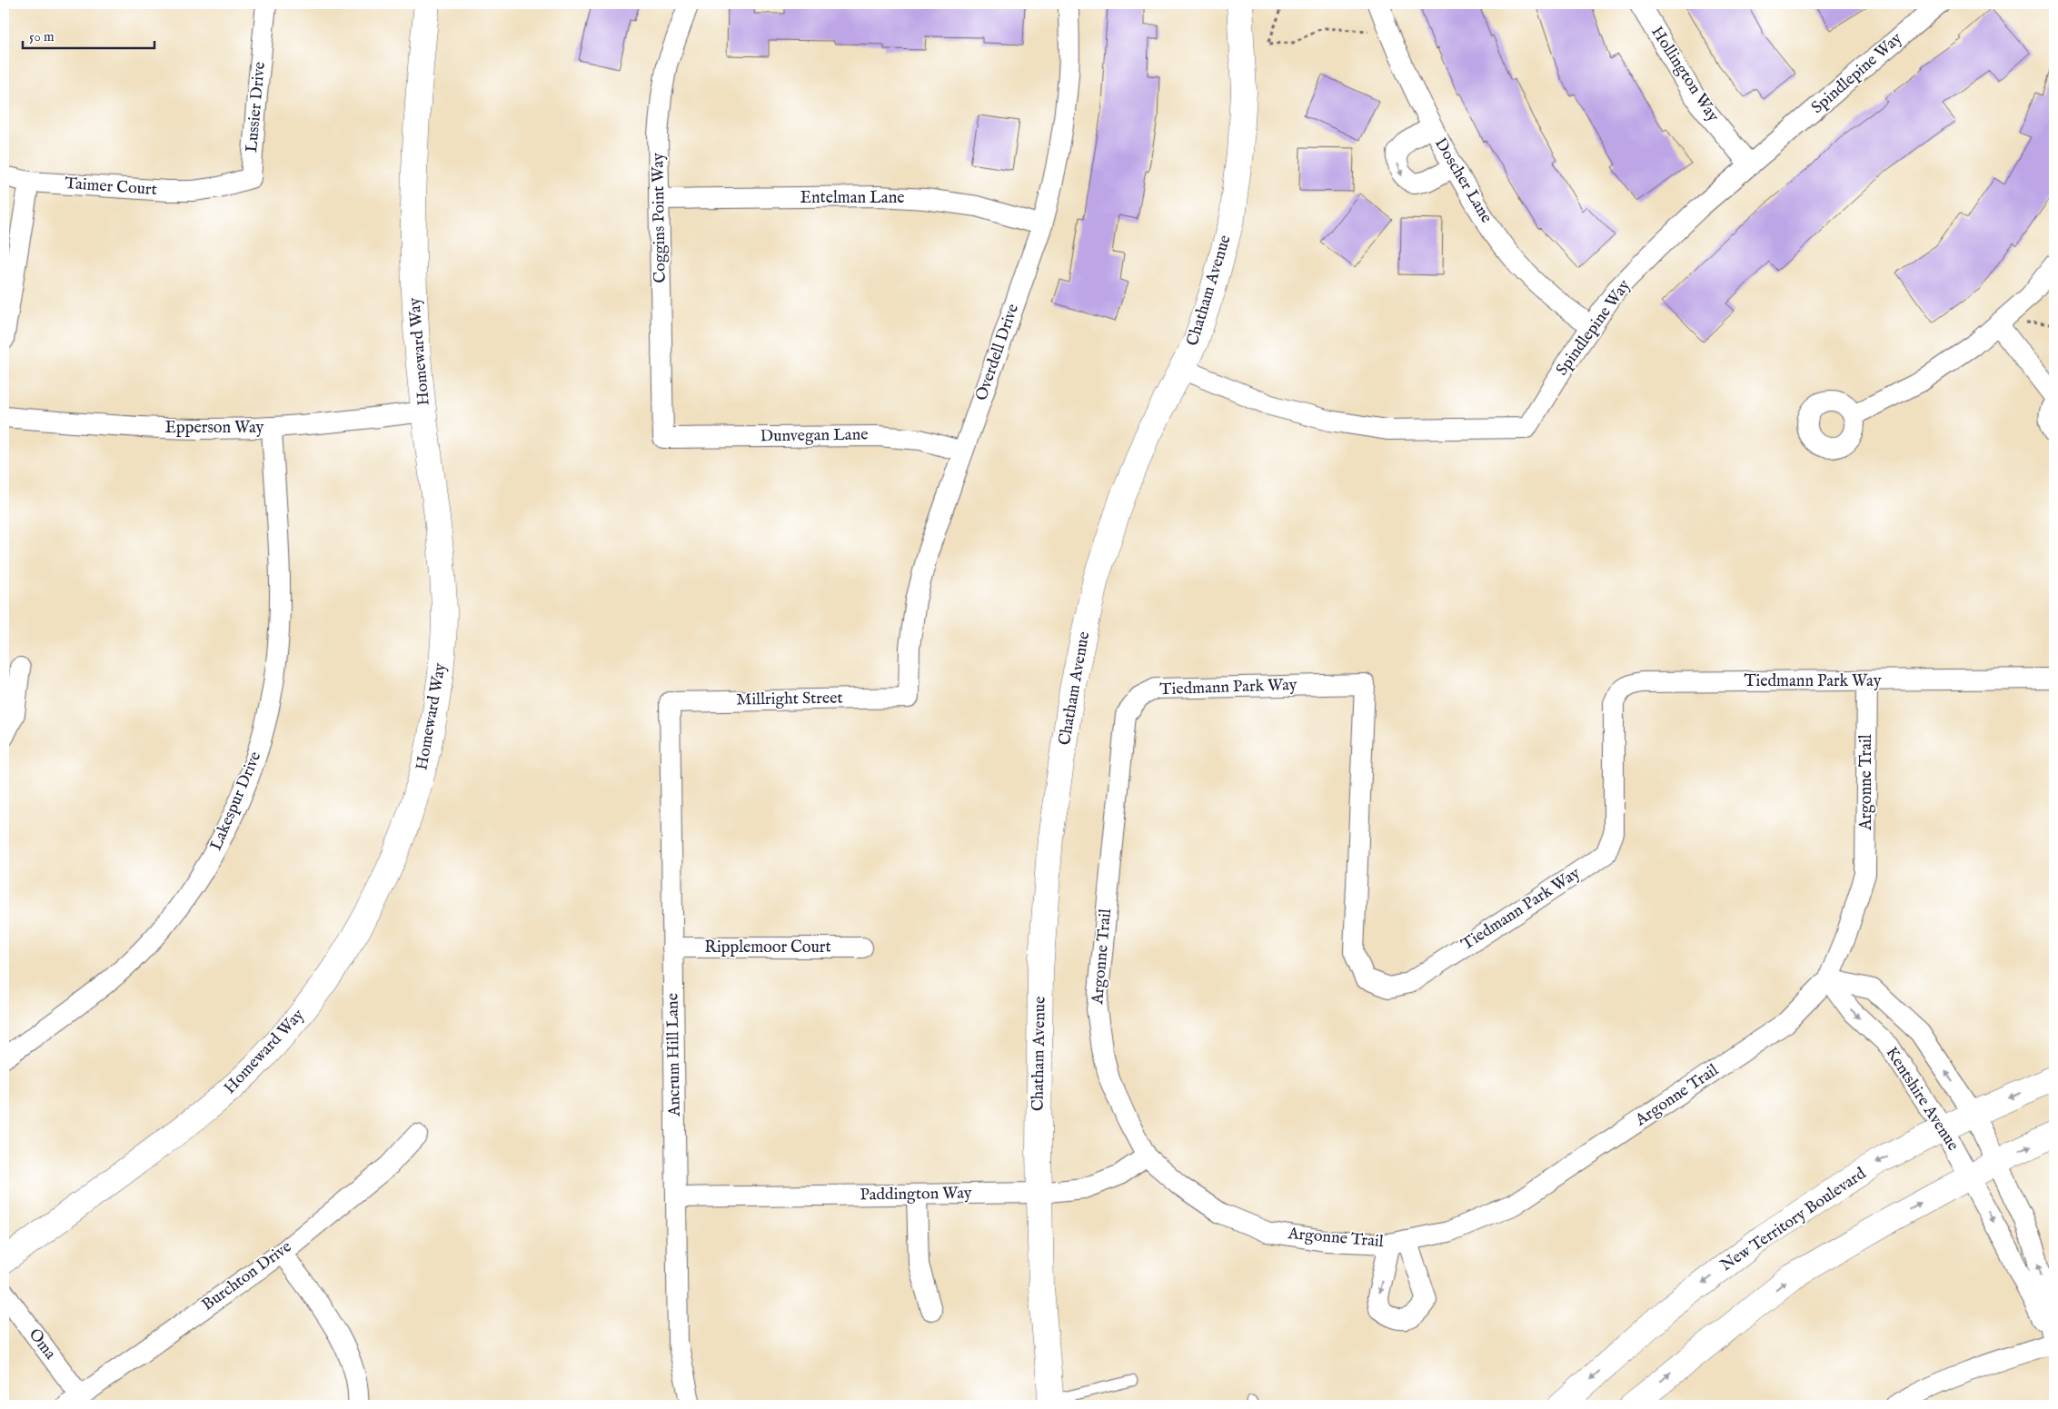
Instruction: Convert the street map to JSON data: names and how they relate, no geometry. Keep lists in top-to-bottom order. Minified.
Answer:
{"streets":{"street":["Spindlepine Way","Hollington Way","Lussier Drive","Doscher Lane","Taimer Court","Entelman Lane","Coggins Point Way","Chatham Avenue","Homeward Way","Overdell Drive","Epperson Way","Dunvegan Lane","Tiedmann Park Way","Millright Street","Argonne Trail","Lakespur Drive","Ripplemoor Court","Ancrum Hill Lane","Kentshire Avenue","Paddington Way","New Territory Boulevard","Burchton Drive","Oma"]},"crossings":[["Spindlepine Way","Hollington Way"],["Spindlepine Way","Doscher Lane"],["Spindlepine Way","Chatham Avenue"],["Lussier Drive","Taimer Court"],["Entelman Lane","Coggins Point Way"],["Entelman Lane","Overdell Drive"],["Coggins Point Way","Dunvegan Lane"],["Chatham Avenue","Paddington Way"],["Homeward Way","Epperson Way"],["Overdell Drive","Dunvegan Lane"],["Overdell Drive","Millright Street"],["Epperson Way","Lakespur Drive"],["Tiedmann Park Way","Argonne Trail"],["Millright Street","Ancrum Hill Lane"],["Argonne Trail","Kentshire Avenue"],["Argonne Trail","Paddington Way"],["Ripplemoor Court","Ancrum Hill Lane"],["Ancrum Hill Lane","Paddington Way"],["Kentshire Avenue","New Territory Boulevard"],["Burchton Drive","Oma"]],"scale_bar":"50 m"}
